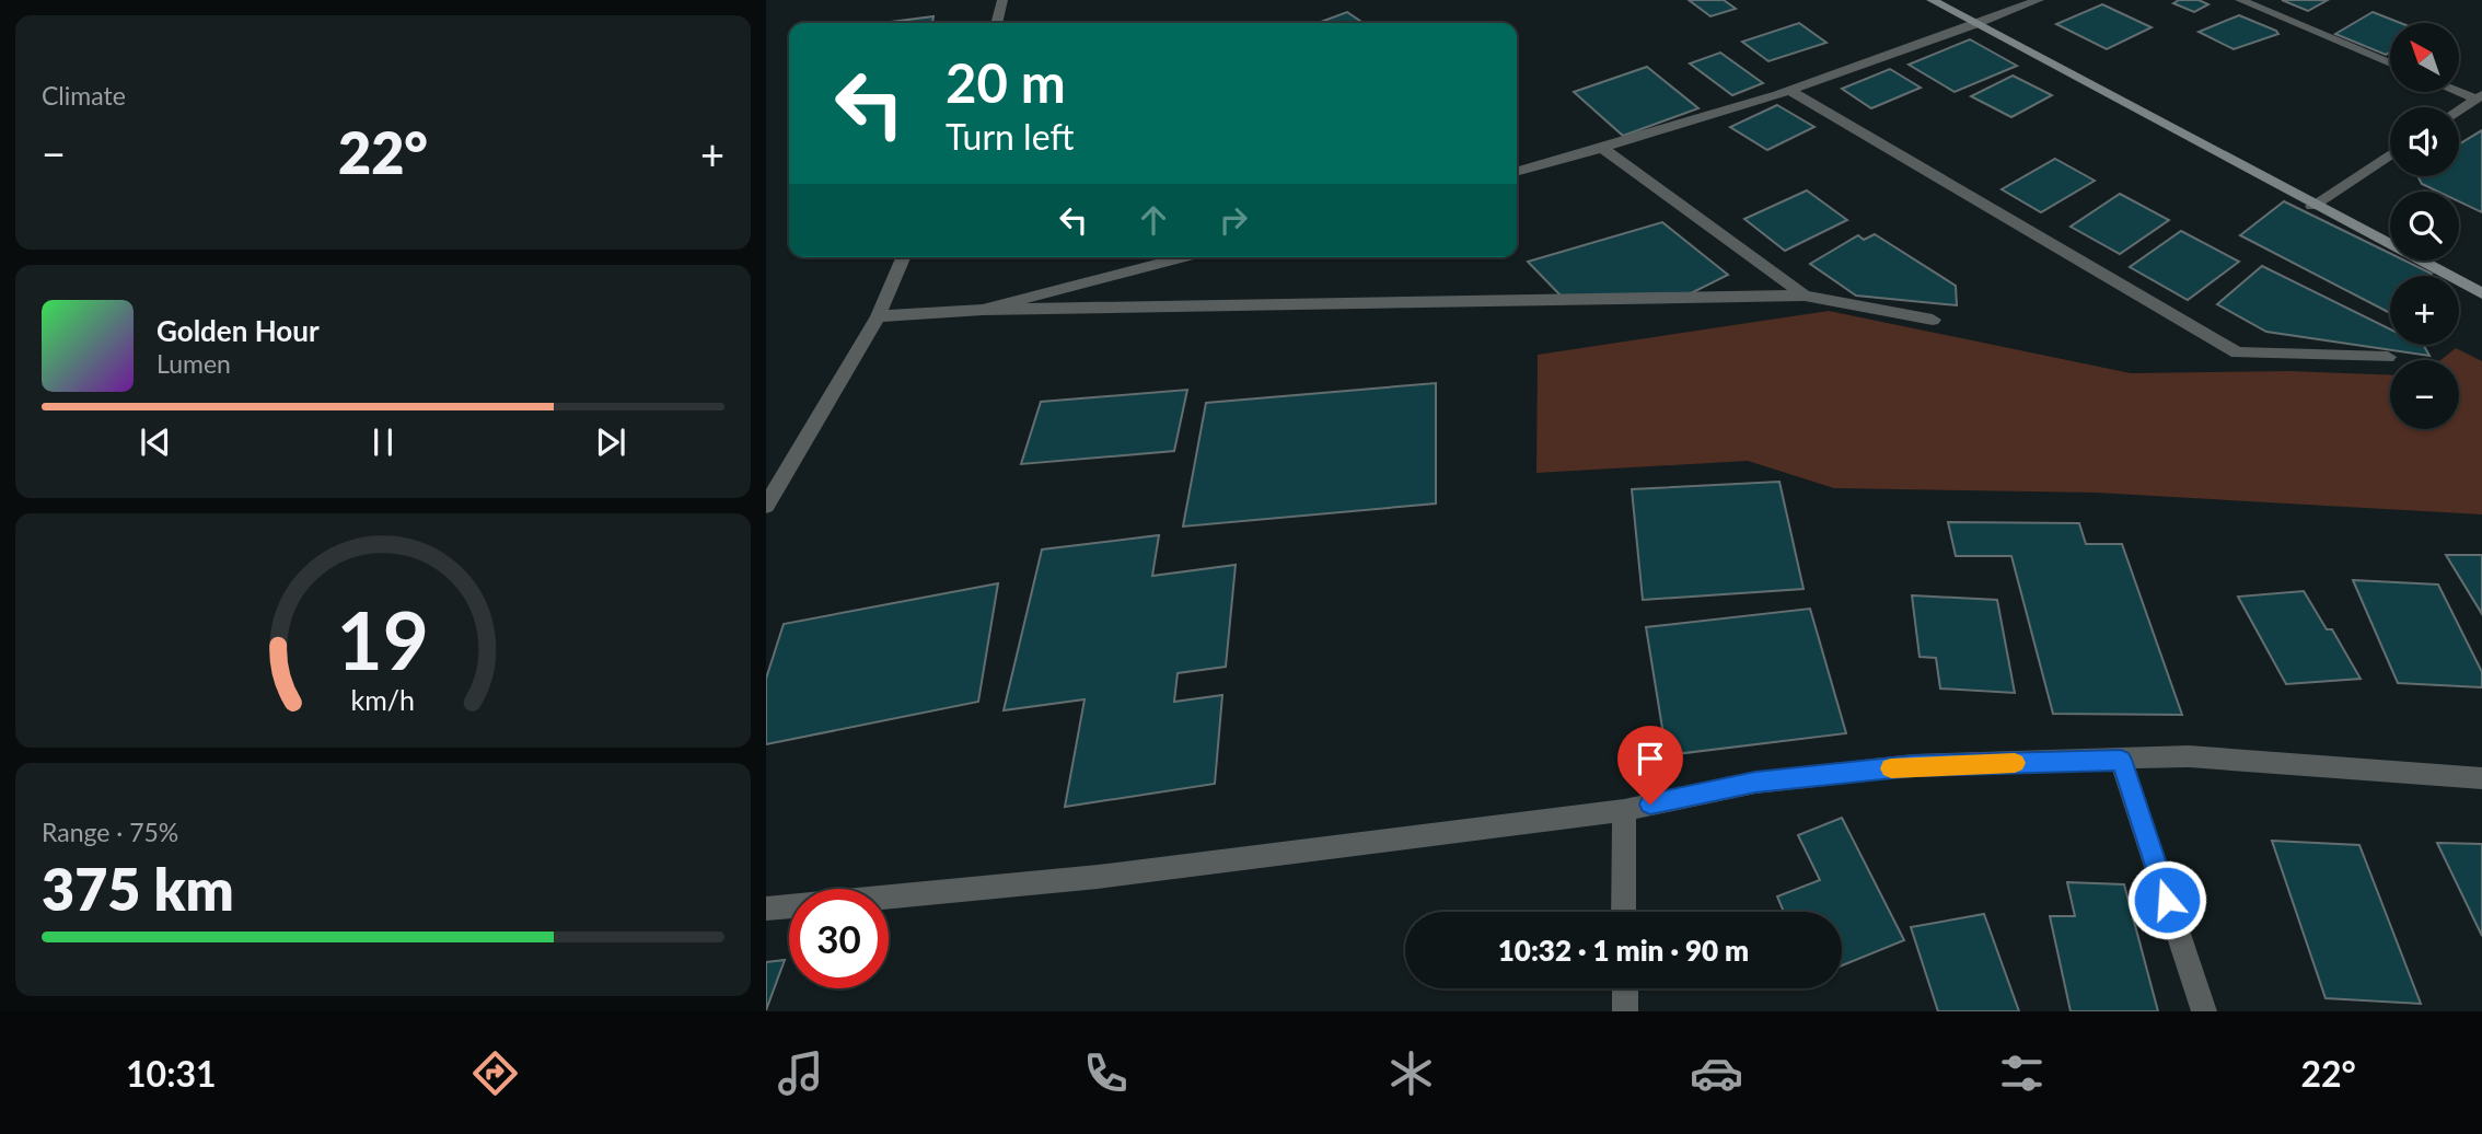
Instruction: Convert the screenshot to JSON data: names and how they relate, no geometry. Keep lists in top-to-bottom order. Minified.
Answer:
{"north":"top left","page":{"tile":["Climate",["Range · 75%","375 km"]],"map_buttons":["+","−"],"turn":["20 m","Turn left"],"heat":["−","22°","+"],"song":["Golden Hour","Lumen"],"limit":"30","trip":"10:32 · 1 min · 90 m","tabs":["10:31","22°"],"gauge":["19","km/h"]}}
